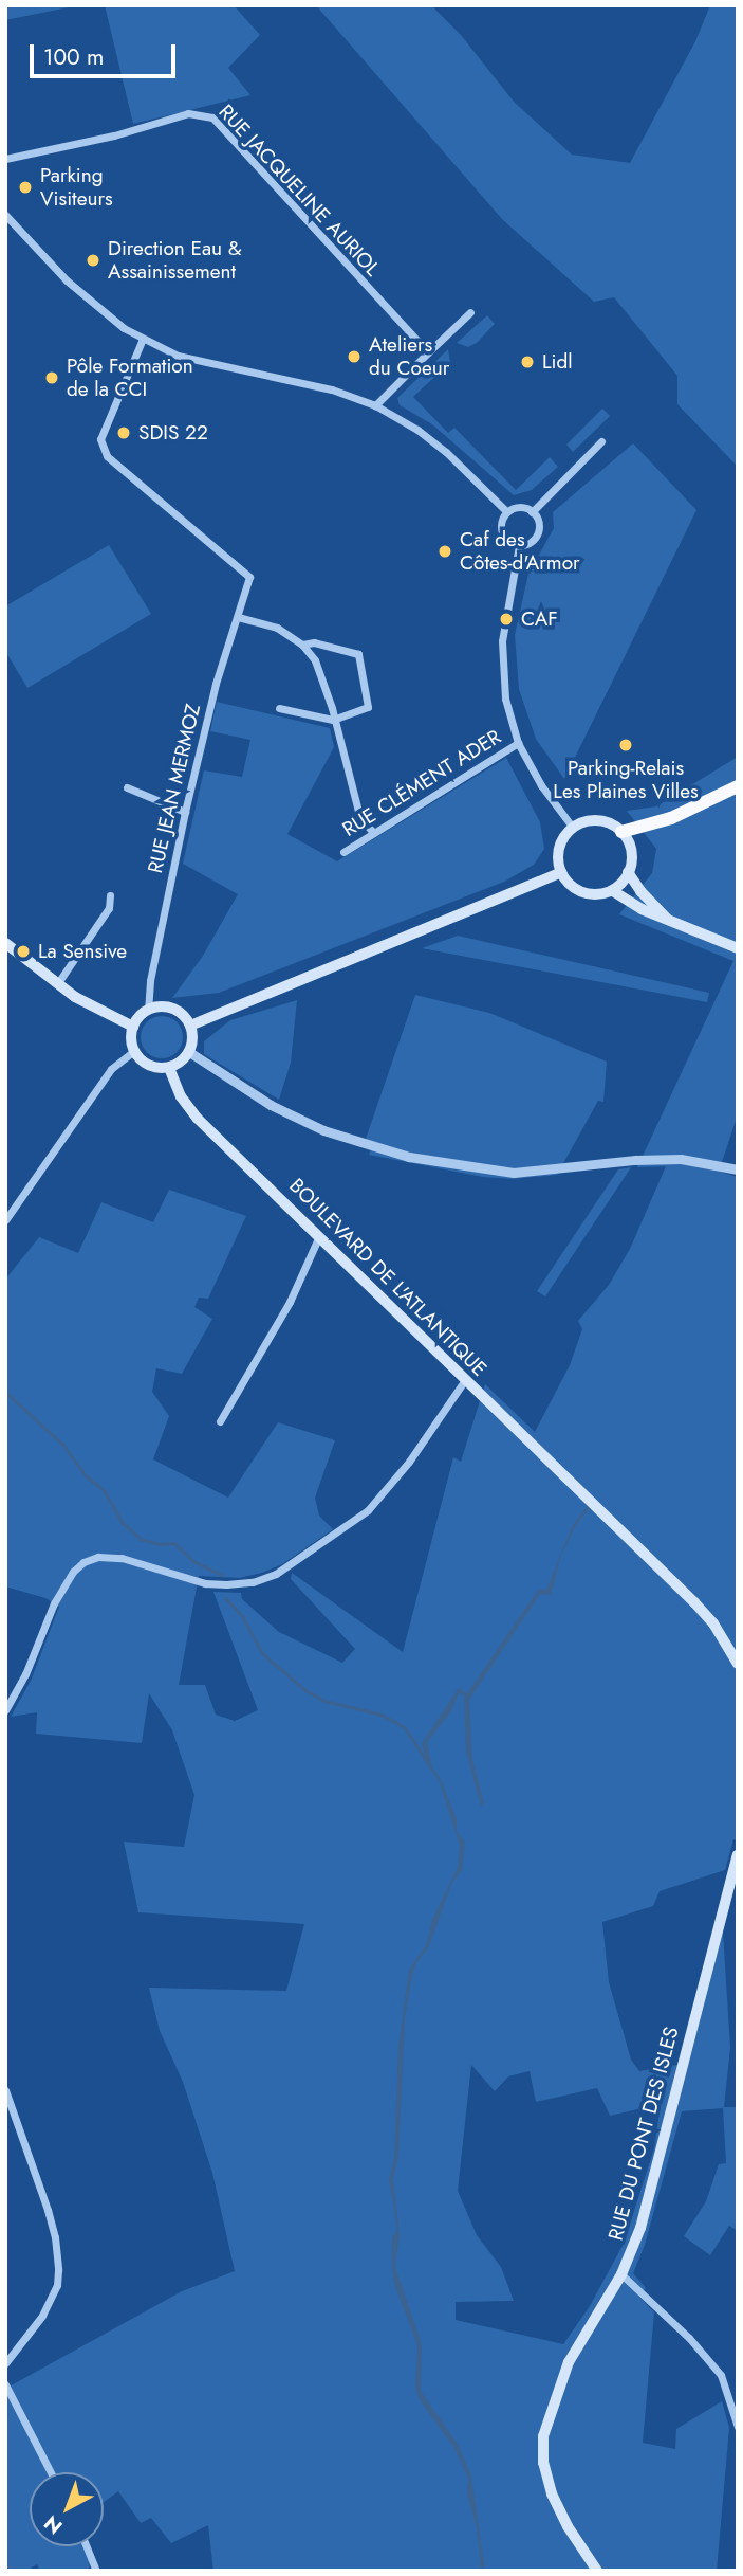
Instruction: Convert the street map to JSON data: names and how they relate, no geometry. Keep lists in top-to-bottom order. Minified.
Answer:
{"streets":{"main road":["BOULEVARD DE L'ATLANTIQUE","RUE DU PONT DES ISLES"],"street":["RUE JACQUELINE AURIOL","RUE CLÉMENT ADER","RUE JEAN MERMOZ"]},"crossings":[["RUE JEAN MERMOZ","BOULEVARD DE L'ATLANTIQUE"]],"places":["Parking Visiteurs","Direction Eau & Assainissement","Ateliers du Coeur","Lidl","Pôle Formation de la CCI","SDIS 22","Caf des Côtes-d'Armor","CAF","Parking-Relais Les Plaines Villes","La Sensive"],"scale_bar":"100 m","north":"bottom left"}
